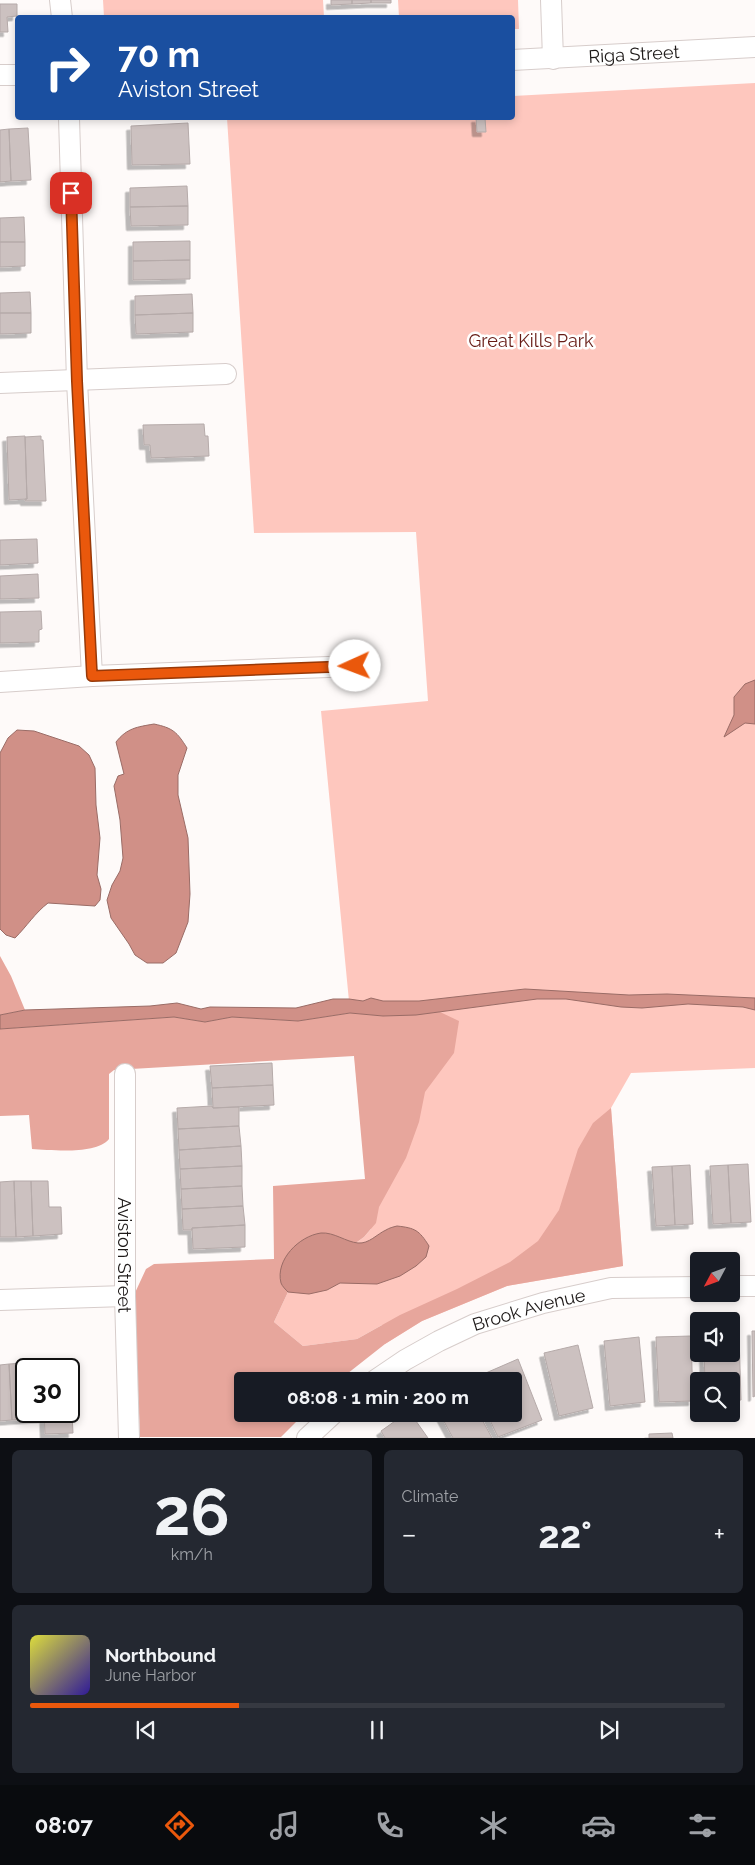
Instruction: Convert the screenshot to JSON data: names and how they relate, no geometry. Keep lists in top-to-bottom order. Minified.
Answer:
{"streets":{"street":["Riga Street","Aviston Street","Brook Avenue"]},"parks":["Great Kills Park"],"north":"bottom left","page":{"turn":["70 m","Aviston Street"],"limit":"30","trip":"08:08 · 1 min · 200 m","tile":[["26","km/h"],"Climate"],"heat":["−","22°","+"],"song":["Northbound","June Harbor"],"tabs":"08:07"}}
